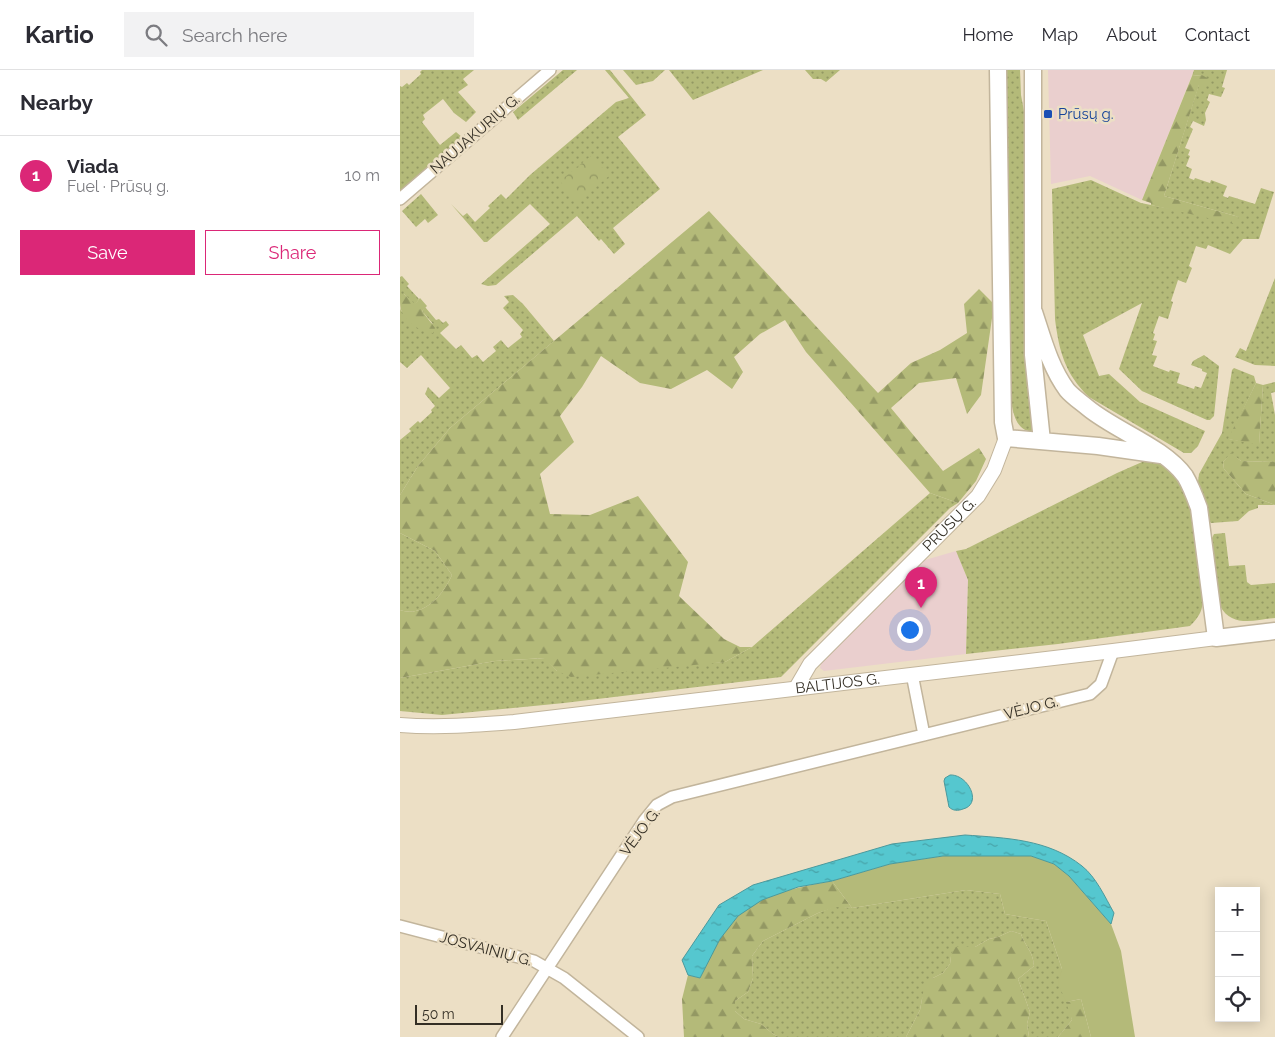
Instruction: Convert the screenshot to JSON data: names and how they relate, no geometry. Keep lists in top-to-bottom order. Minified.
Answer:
{"streets":{"main road":["PRŪSŲ G.","BALTIJOS G."],"street":["NAUJAKURIŲ G.","VĖJO G.","JOSVAINIŲ G."]},"crossings":[["PRŪSŲ G.","BALTIJOS G."],["BALTIJOS G.","VĖJO G."],["VĖJO G.","JOSVAINIŲ G."]],"places":{"transit":["Prūsų g."]},"scale_bar":"50 m","page":{"header":"Kartio","search":"Search here","nav":["Home","Map","About","Contact"],"heading":"Nearby","list":[{"mark":"1","name":"Viada","note":"Fuel · Prūsų g.","value":"10 m"}],"buttons":["Save","Share"],"pins":"1","map_buttons":["+","−"],"scale":"50 m"}}
